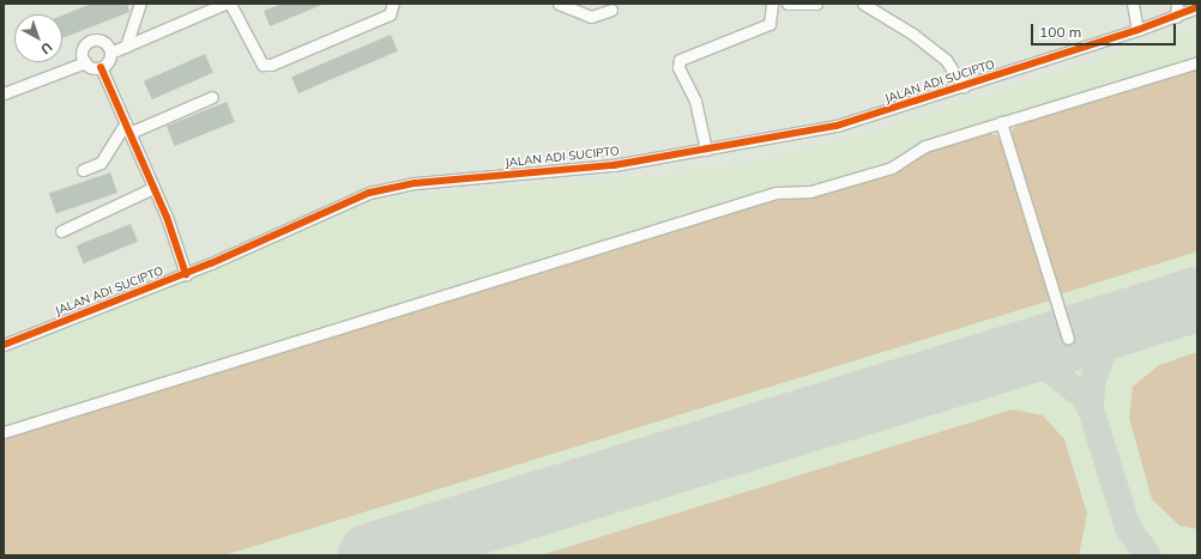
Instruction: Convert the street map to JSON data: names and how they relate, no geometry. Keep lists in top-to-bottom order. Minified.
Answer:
{"streets":{"street":["JALAN ADI SUCIPTO"]},"scale_bar":"100 m","north":"bottom right"}
